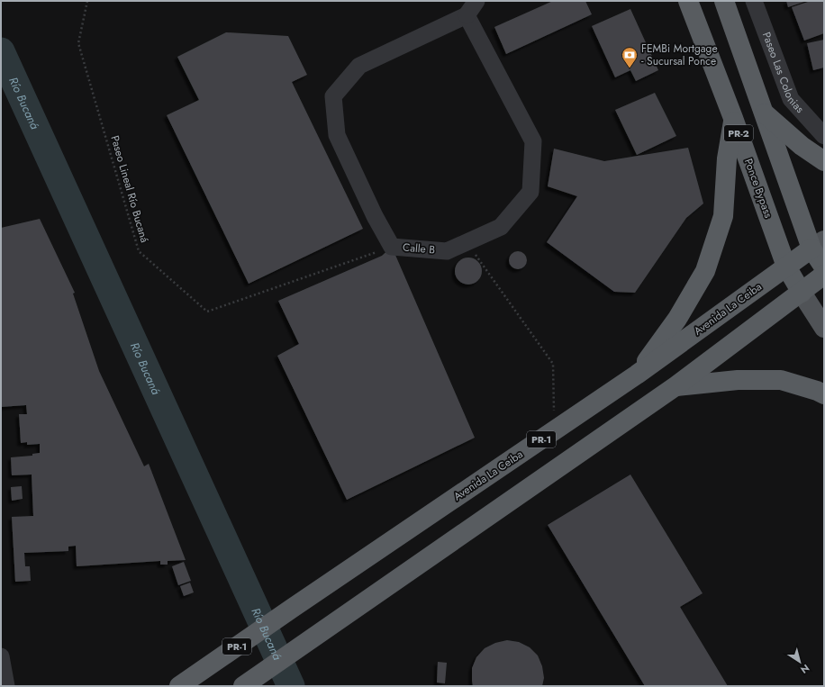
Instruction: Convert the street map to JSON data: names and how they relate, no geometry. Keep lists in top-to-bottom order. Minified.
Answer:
{"streets":{"highway":["PR-2","Ponce Bypass","Avenida La Ceiba","PR-1"],"street":["Paseo Las Colonias","Calle B"],"path":["Paseo Lineal Río Bucaná"]},"crossings":[["PR-2","Avenida La Ceiba"],["Ponce Bypass","Avenida La Ceiba"],["Paseo Lineal Río Bucaná","Calle B"]],"water":["Río Bucaná"],"places":{"bank":["FEMBi Mortgage - Sucursal Ponce"]},"north":"bottom right"}
